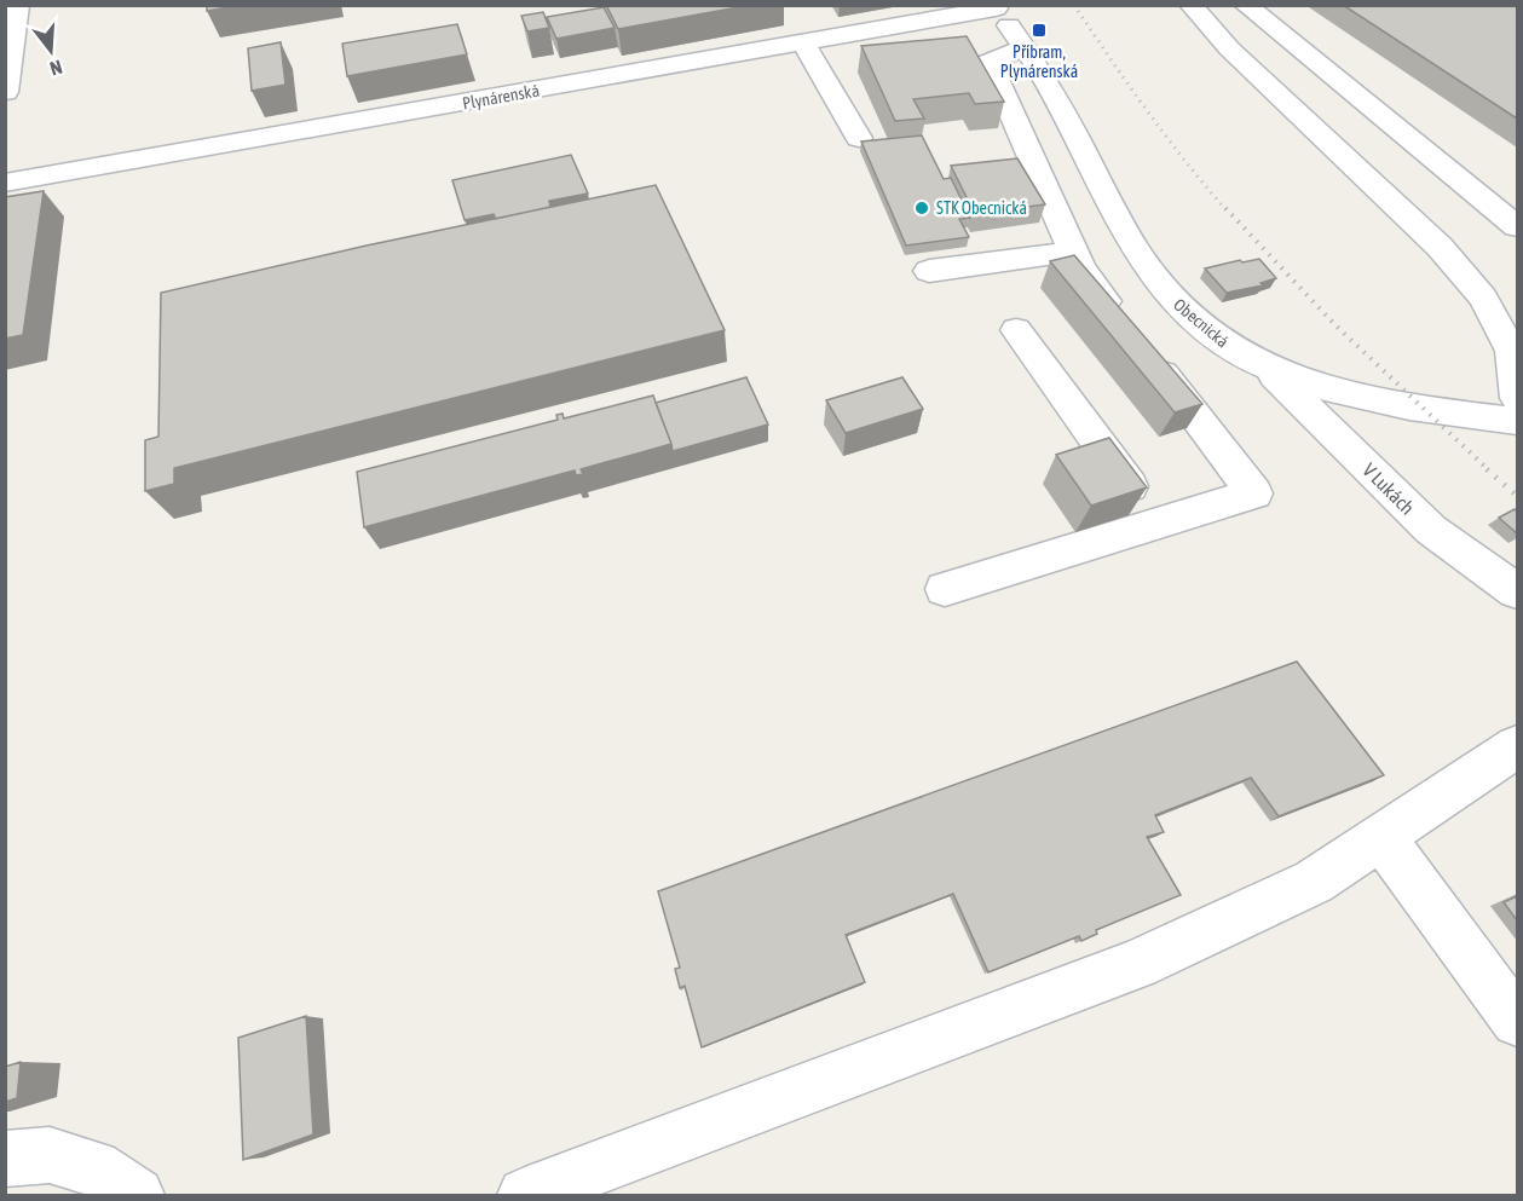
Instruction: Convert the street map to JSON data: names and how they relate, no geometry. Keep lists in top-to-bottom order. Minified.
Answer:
{"streets":{"street":["Plynárenská","Obecnická","V Lukách"]},"crossings":[["Plynárenská","Obecnická"],["Obecnická","V Lukách"]],"places":{"transit":["Příbram, Plynárenská"],"other":["STK Obecnická"]},"north":"bottom"}
